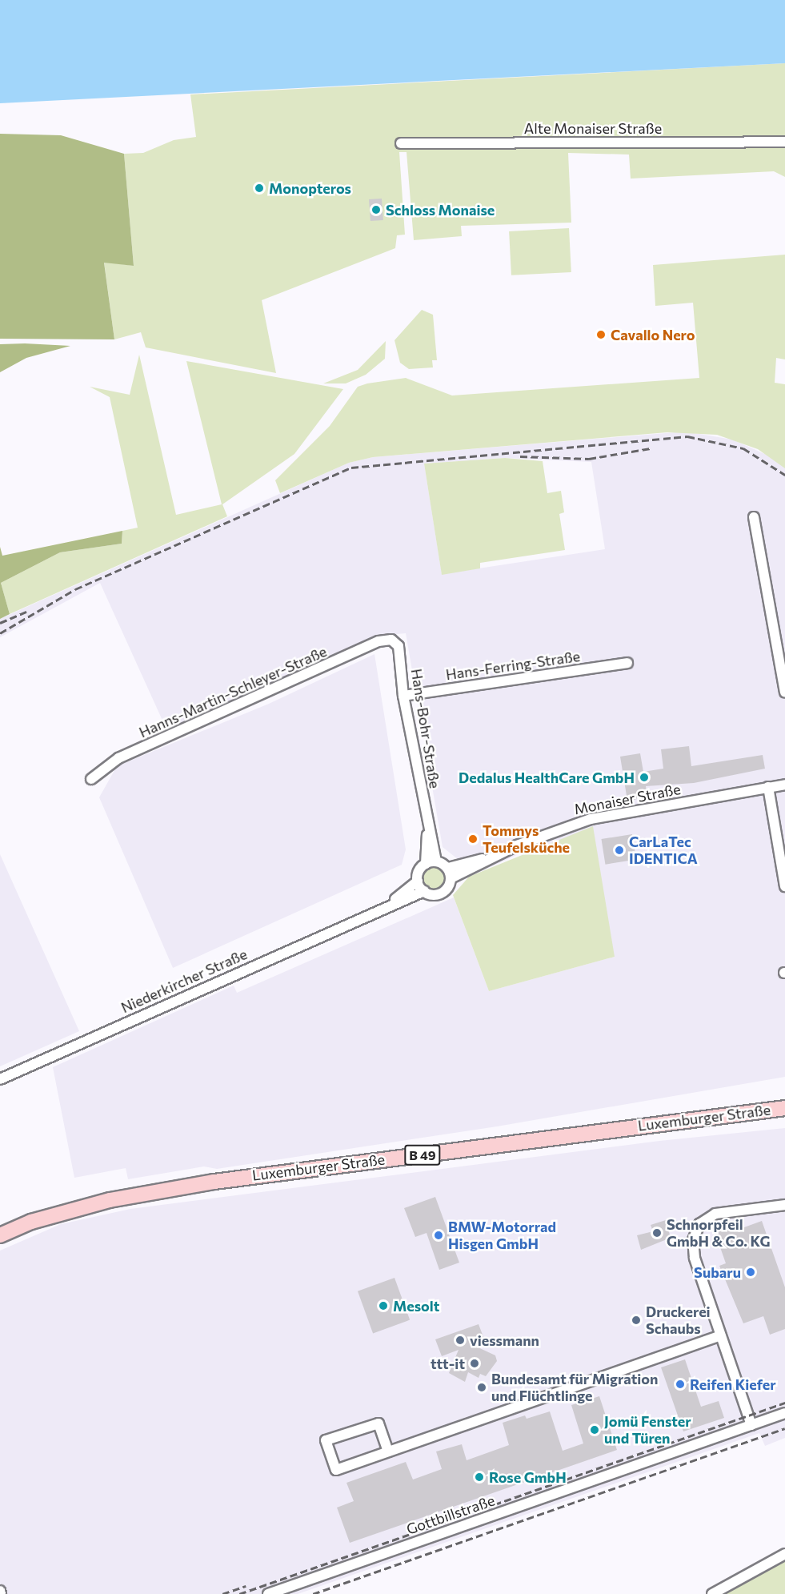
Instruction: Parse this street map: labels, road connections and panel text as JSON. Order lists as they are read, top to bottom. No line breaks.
{"streets":{"main road":["Luxemburger Straße","B 49"],"street":["Alte Monaiser Straße","Hans-Ferring-Straße","Hanns-Martin-Schleyer-Straße","Hans-Bohr-Straße","Monaiser Straße","Niederkircher Straße","Gottbillstraße"]},"crossings":[["Hans-Ferring-Straße","Hans-Bohr-Straße"],["Hanns-Martin-Schleyer-Straße","Hans-Bohr-Straße"],["Hans-Bohr-Straße","Monaiser Straße"],["Hans-Bohr-Straße","Niederkircher Straße"],["Monaiser Straße","Niederkircher Straße"]],"places":["Monopteros","Schloss Monaise","Cavallo Nero","Dedalus HealthCare GmbH","Tommys Teufelsküche","CarLaTec IDENTICA","Schnorpfeil GmbH & Co. KG","BMW-Motorrad Hisgen GmbH","Subaru","Mesolt","Druckerei Schaubs","viessmann","ttt-it","Reifen Kiefer","Bundesamt für Migration und Flüchtlinge","Jomü Fenster und Türen","Rose GmbH"]}
